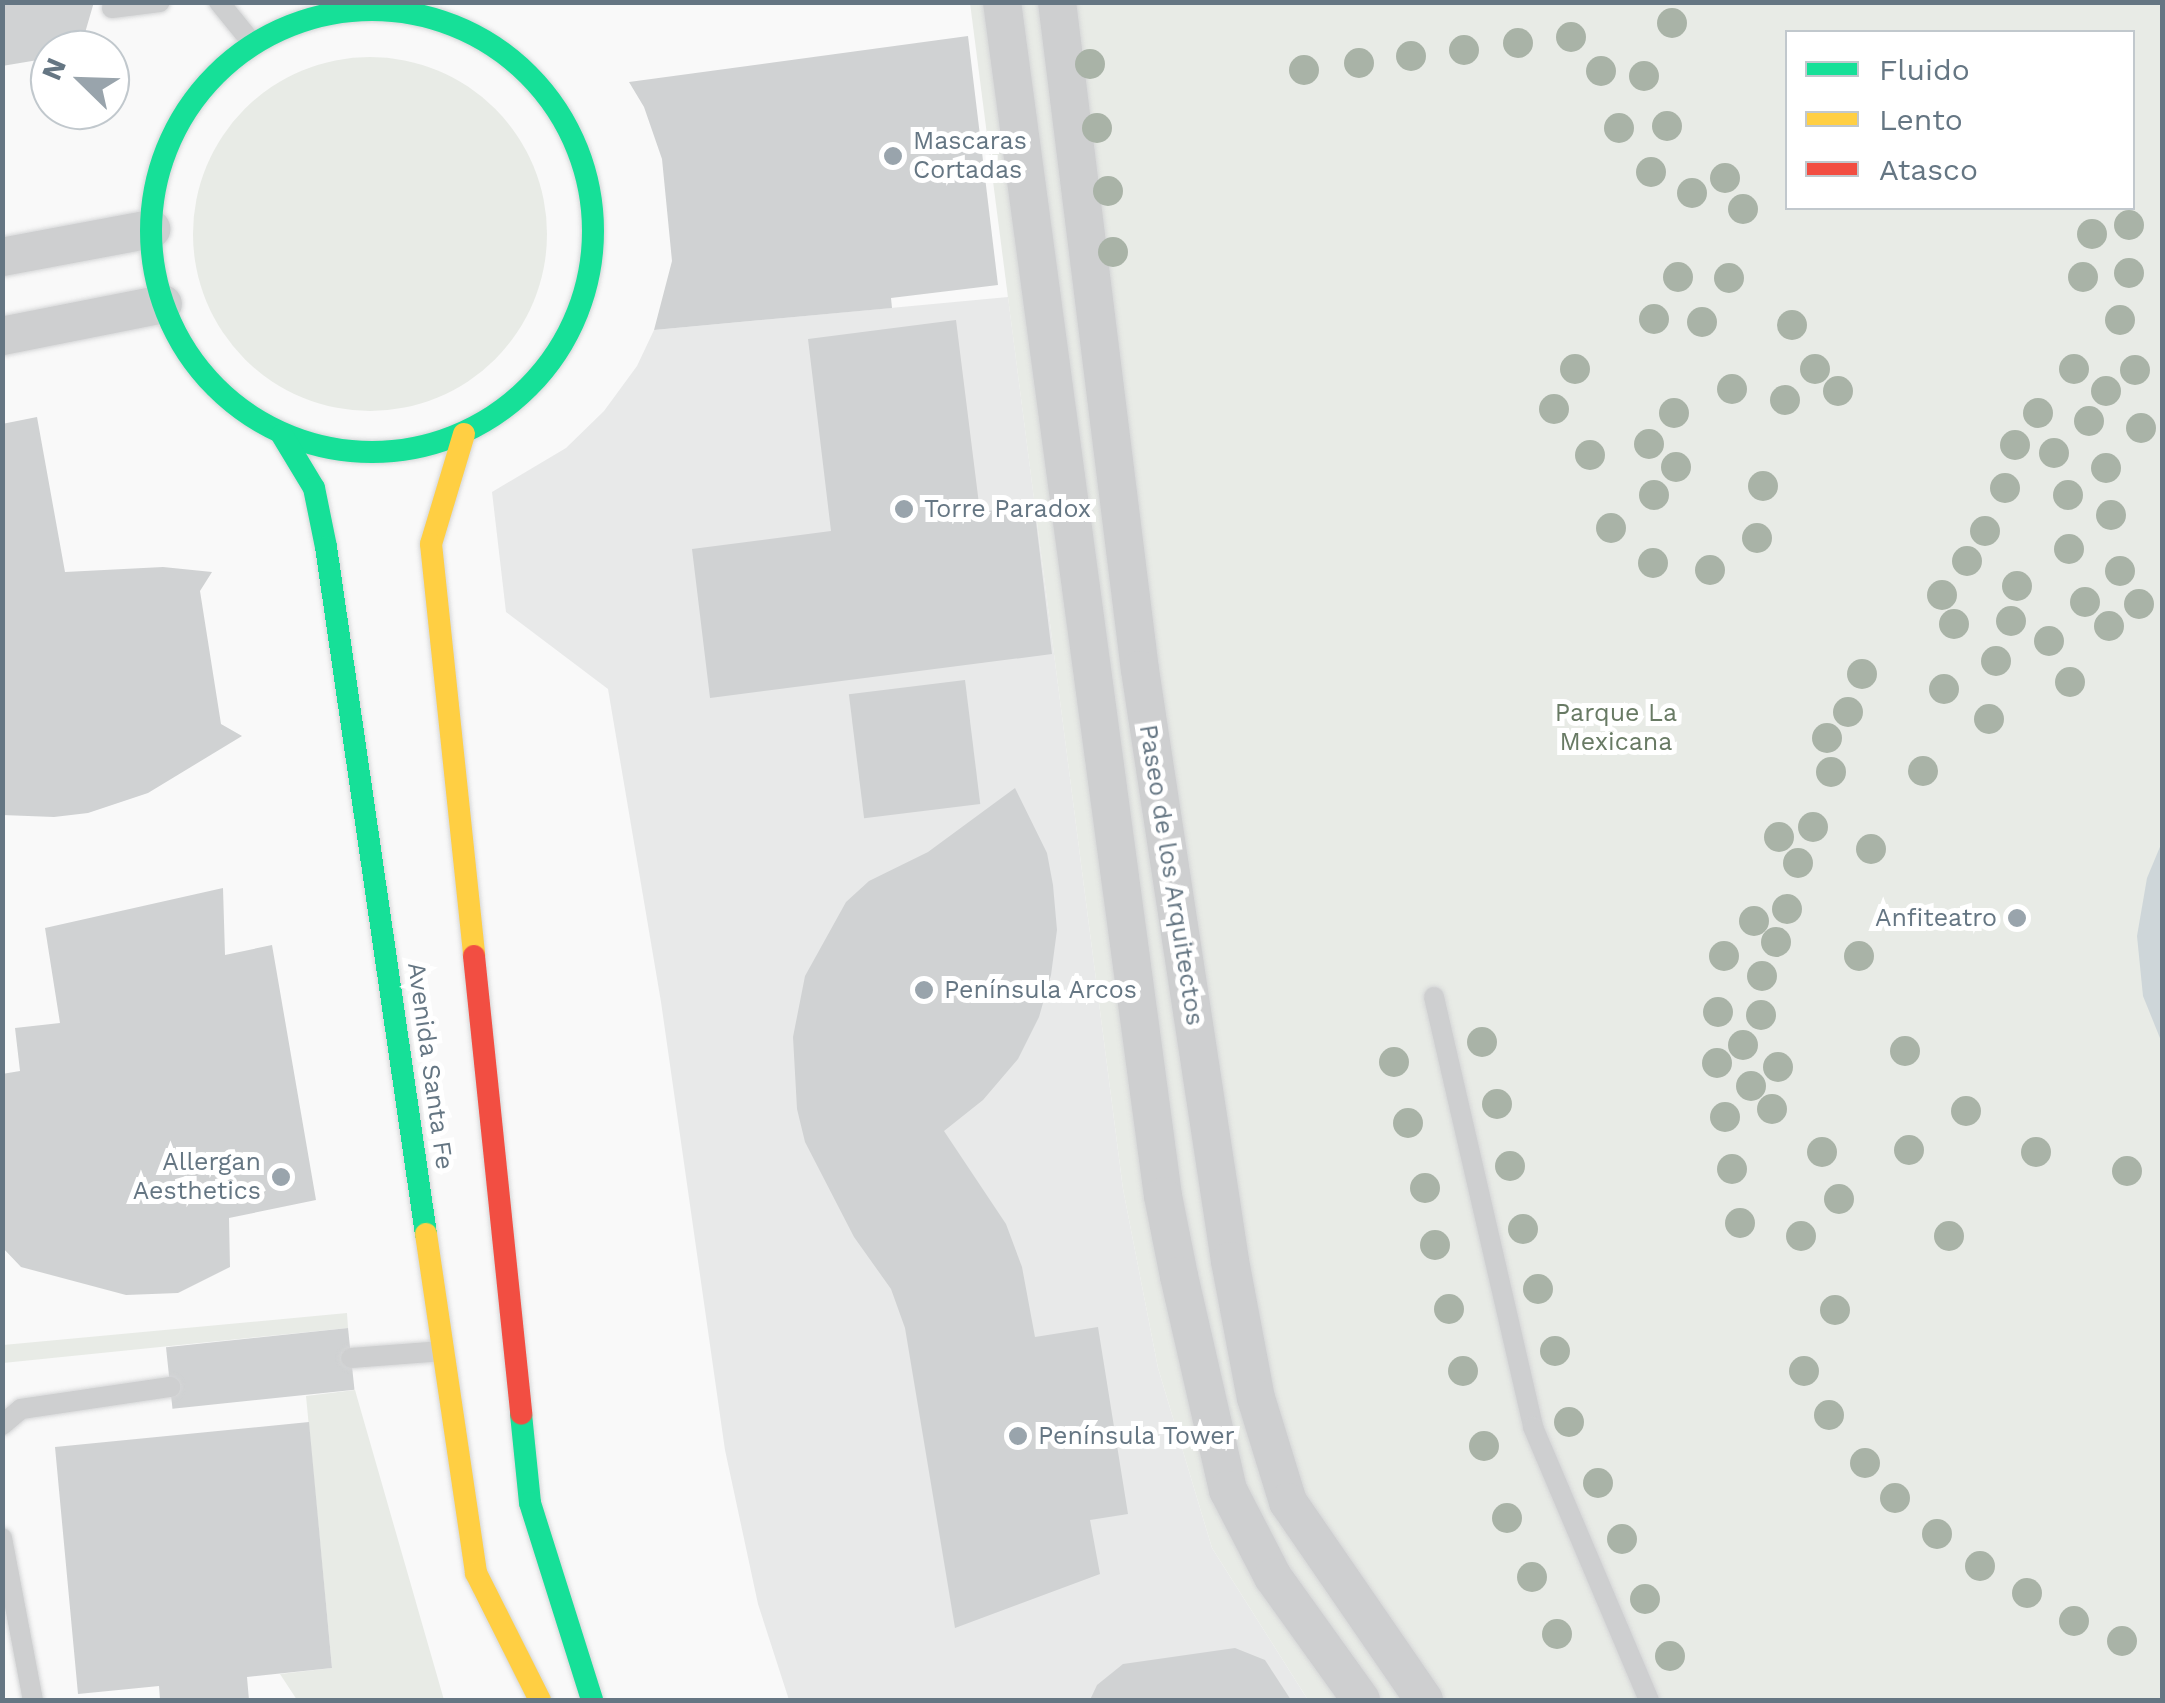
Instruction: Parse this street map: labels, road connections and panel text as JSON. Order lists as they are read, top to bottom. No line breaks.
{"streets":{"street":["Paseo de los Arquitectos","Avenida Santa Fe"]},"parks":["Parque La Mexicana"],"places":["Mascaras Cortadas","Torre Paradox","Anfiteatro","Península Arcos","Allergan Aesthetics","Península Tower"],"legend":["Fluido","Lento","Atasco"],"north":"top left"}
